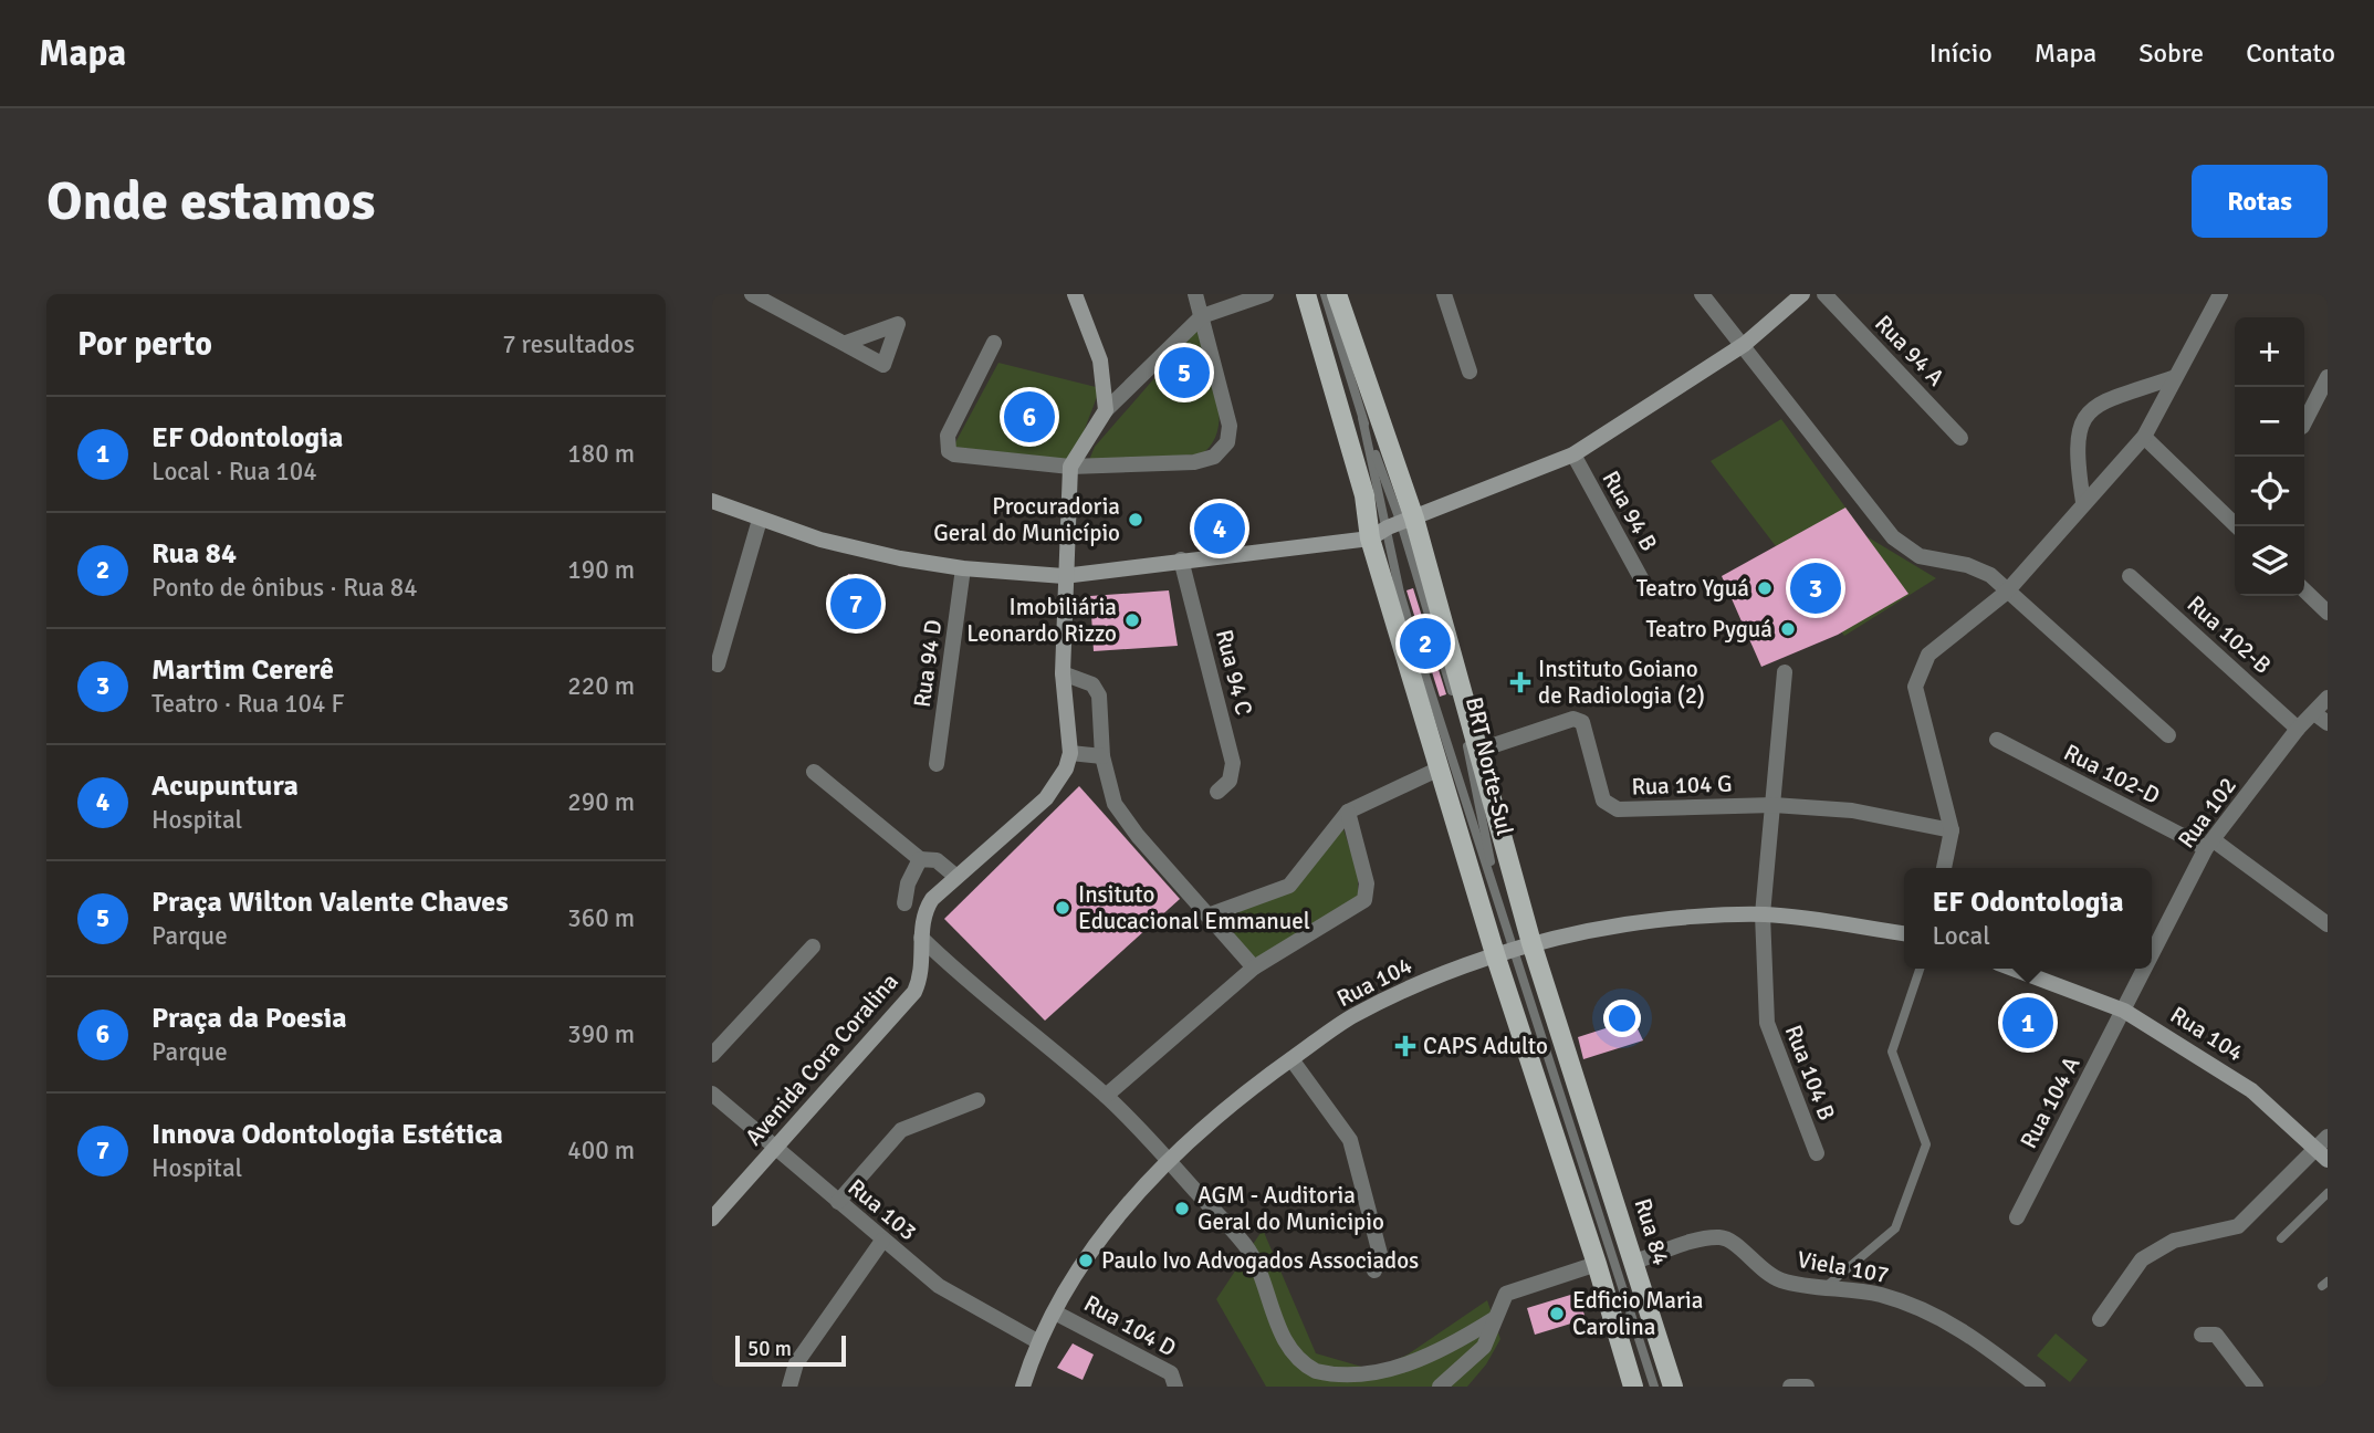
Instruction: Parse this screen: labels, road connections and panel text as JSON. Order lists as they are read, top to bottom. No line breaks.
{"streets":{"main road":["Rua 84"],"street":["Rua 94 A","Rua 94 B","Rua 102-B","Rua 94 D","Rua 94 C","Rua 102-D","Rua 104 G","Rua 102","Rua 104","Avenida Cora Coralina","Rua 104 B","Rua 104 A","Rua 103","Viela 107","Rua 104 D"],"lane":["BRT Norte-Sul"]},"crossings":[["Rua 102-B","Rua 102"],["BRT Norte-Sul","Rua 84"],["Rua 102-D","Rua 102"],["Rua 104 G","Rua 104 B"],["Rua 104 G","Rua 84"],["Rua 102","Rua 104"],["Rua 102","Rua 104 A"],["Rua 104","Rua 104 B"],["Rua 104","Rua 104 A"],["Rua 104","Rua 103"],["Rua 104","Rua 84"],["Rua 104","Rua 104 D"],["Avenida Cora Coralina","Rua 103"],["Rua 84","Viela 107"]],"places":{"other":["Procuradoria Geral do Município","Teatro Yguá","Imobiliária Leonardo Rizzo","Teatro Pyguá","Insituto Educacional Emmanuel","AGM - Auditoria Geral do Municipio","Paulo Ivo Advogados Associados","Edficio Maria Carolina"],"health":["Instituto Goiano de Radiologia (2)","CAPS Adulto"]},"scale_bar":"50 m","page":{"header":"Mapa","nav":["Início","Mapa","Sobre","Contato"],"buttons":"Rotas","title":"Onde estamos","heading":["Por perto","7 resultados"],"map_buttons":["+","−"],"pins":["5","6","4","3","7","2","1"],"list":[{"mark":"1","name":"EF Odontologia","note":"Local · Rua 104","value":"180 m"},{"mark":"2","name":"Rua 84","note":"Ponto de ônibus · Rua 84","value":"190 m"},{"mark":"3","name":"Martim Cererê","note":"Teatro · Rua 104 F","value":"220 m"},{"mark":"4","name":"Acupuntura","note":"Hospital","value":"290 m"},{"mark":"5","name":"Praça Wilton Valente Chaves","note":"Parque","value":"360 m"},{"mark":"6","name":"Praça da Poesia","note":"Parque","value":"390 m"},{"mark":"7","name":"Innova Odontologia Estética","note":"Hospital","value":"400 m"}],"popup":["EF Odontologia","Local"],"scale":"50 m"}}
